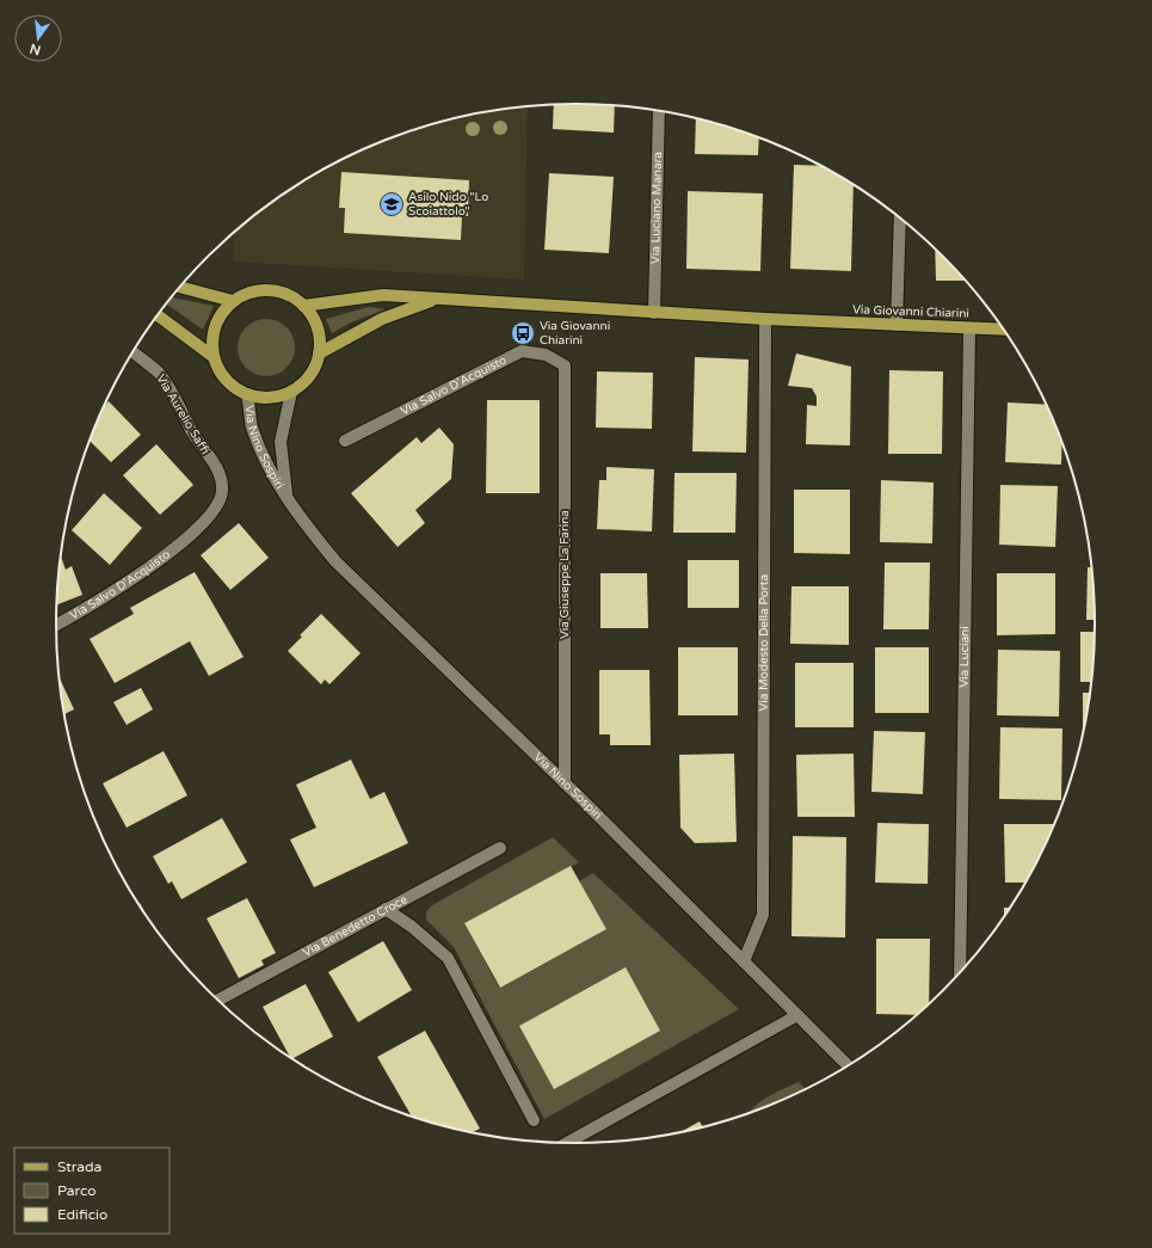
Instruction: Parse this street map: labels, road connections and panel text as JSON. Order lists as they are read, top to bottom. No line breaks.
{"streets":{"main road":["Via Giovanni Chiarini"],"street":["Via Luciano Manara","Via Salvo D'Acquisto","Via Aurelio Saffi","Via Nino Sospiri","Via Giuseppe La Farina","Via Modesto Della Porta","Via Luciani","Via Benedetto Croce"]},"crossings":[["Via Luciano Manara","Via Giovanni Chiarini"],["Via Giovanni Chiarini","Via Nino Sospiri"],["Via Giovanni Chiarini","Via Modesto Della Porta"],["Via Giovanni Chiarini","Via Luciani"],["Via Salvo D'Acquisto","Via Aurelio Saffi"],["Via Salvo D'Acquisto","Via Giuseppe La Farina"],["Via Nino Sospiri","Via Giuseppe La Farina"],["Via Nino Sospiri","Via Modesto Della Porta"]],"places":{"school or university":["Asilo Nido \"Lo Scoiattolo\""],"bus stop":["Via Giovanni Chiarini"]},"legend":["Strada","Parco","Edificio"],"north":"bottom"}
